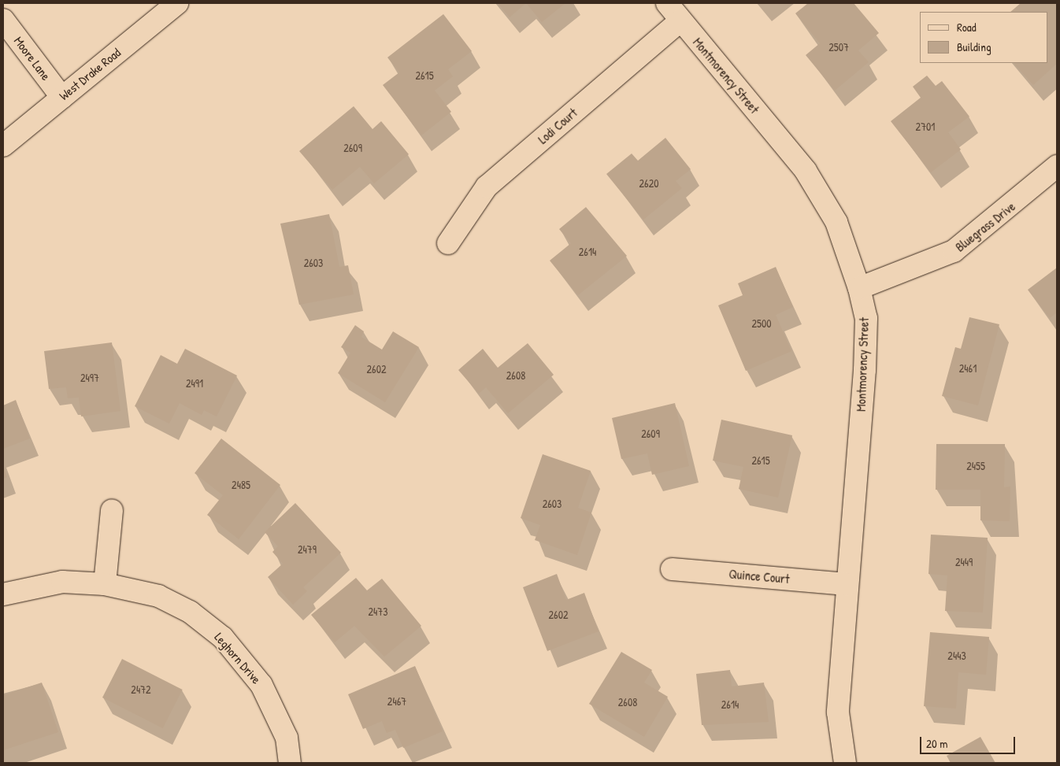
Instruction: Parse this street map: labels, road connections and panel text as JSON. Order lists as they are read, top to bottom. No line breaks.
{"streets":{"street":["Moore Lane","West Drake Road","Montmorency Street","Lodi Court","Bluegrass Drive","Quince Court","Leghorn Drive"]},"crossings":[["Moore Lane","West Drake Road"],["Montmorency Street","Lodi Court"],["Montmorency Street","Bluegrass Drive"],["Montmorency Street","Quince Court"]],"house_numbers":["2507","2615","2701","2609","2620","2614","2603","2500","2461","2602","2608","2497","2491","2609","2615","2455","2485","2603","2479","2449","2473","2602","2443","2472","2467","2608","2614"],"legend":["Road","Building"],"scale_bar":"20 m"}
